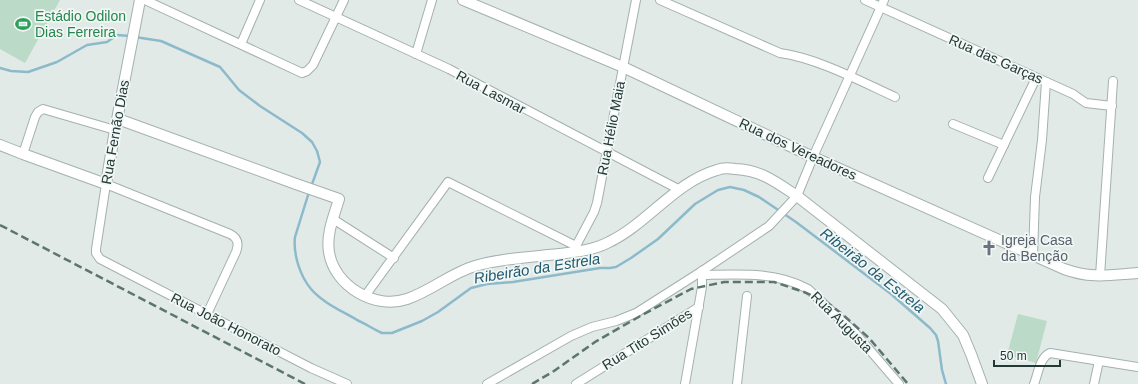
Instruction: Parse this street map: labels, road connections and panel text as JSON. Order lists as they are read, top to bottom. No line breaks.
{"streets":{"street":["Rua das Garças","Rua Lasmar","Rua Hélio Maia","Rua Fernão Dias","Rua dos Vereadores","Rua Augusta","Rua João Honorato","Rua Tito Simões"]},"crossings":[["Rua Lasmar","Rua Hélio Maia"],["Rua Hélio Maia","Rua dos Vereadores"],["Rua Fernão Dias","Rua João Honorato"]],"water":["Ribeirão da Estrela"],"places":{"sports":["Estádio Odilon Dias Ferreira"],"church":["Igreja Casa da Benção"]},"scale_bar":"50 m"}
